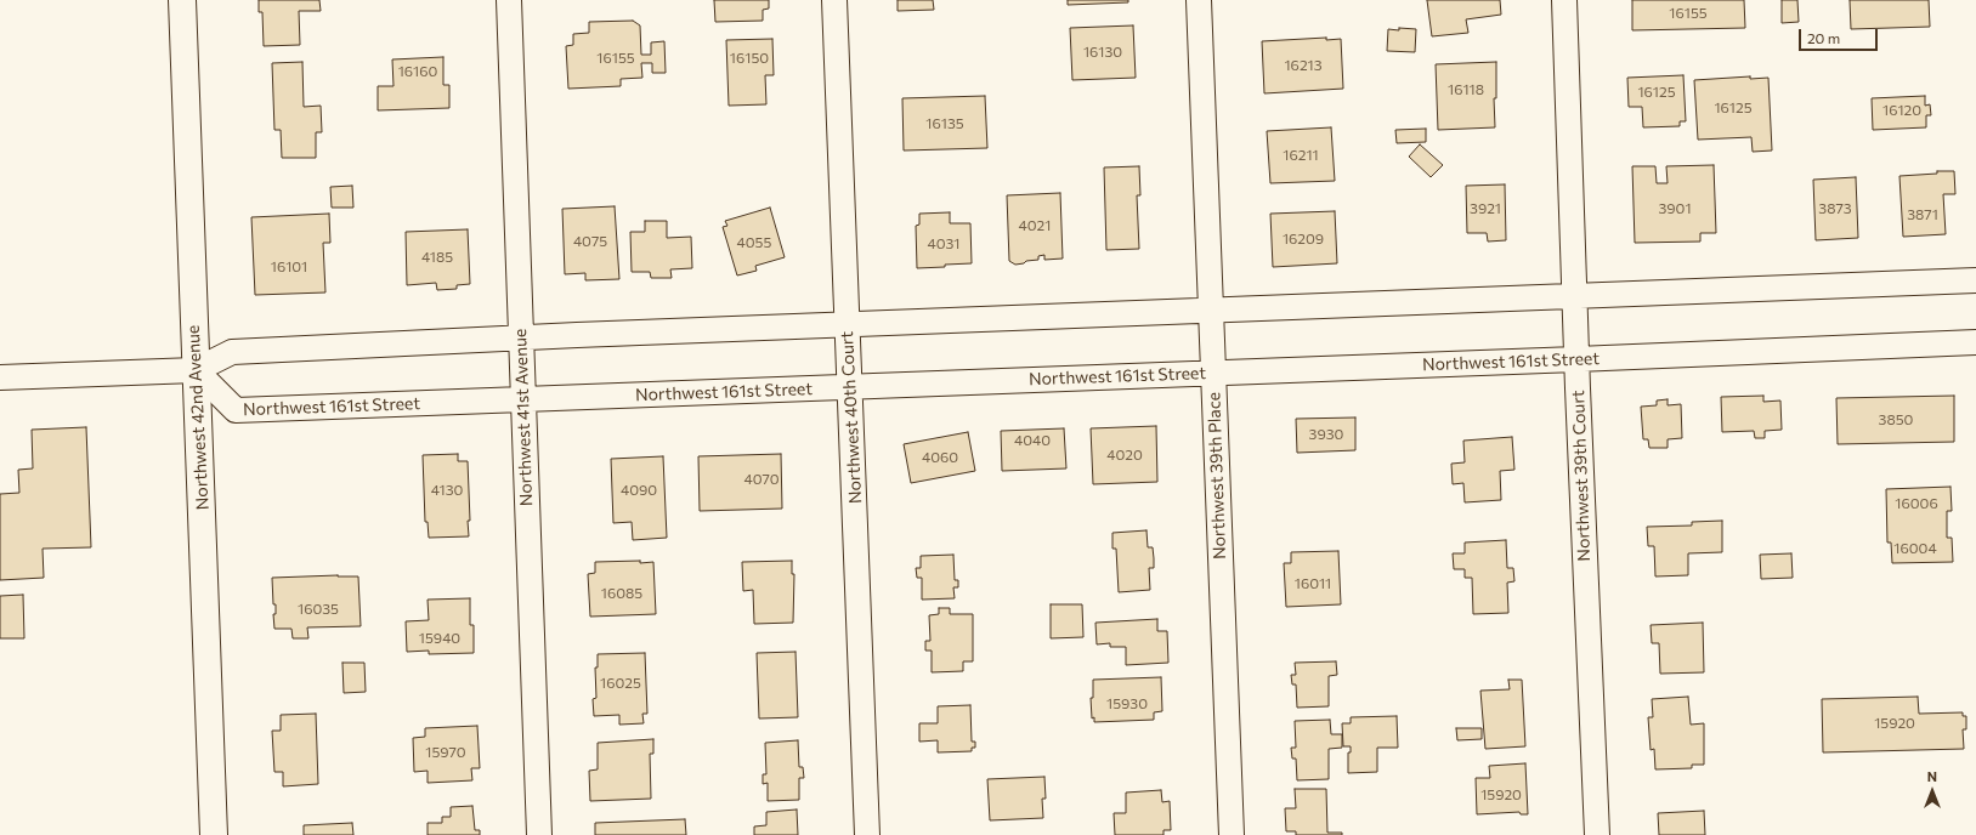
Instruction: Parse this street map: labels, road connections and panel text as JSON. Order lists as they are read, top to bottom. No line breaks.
{"streets":{"street":["Northwest 161st Street","Northwest 42nd Avenue","Northwest 41st Avenue","Northwest 40th Court","Northwest 39th Place","Northwest 39th Court"]},"crossings":[["Northwest 161st Street","Northwest 42nd Avenue"],["Northwest 161st Street","Northwest 41st Avenue"],["Northwest 161st Street","Northwest 40th Court"],["Northwest 161st Street","Northwest 39th Place"],["Northwest 161st Street","Northwest 39th Court"]],"house_numbers":["16155","16130","16155","16150","16213","16160","16118","16125","16125","16120","16135","16211","3921","3901","3873","3871","4021","16209","4075","4055","4031","4185","16101","3850","3930","4040","4020","4060","4070","4130","4090","16006","16004","16011","16085","16035","15940","16025","15930","15920","15970","15920"],"scale_bar":"20 m","north":"top"}
